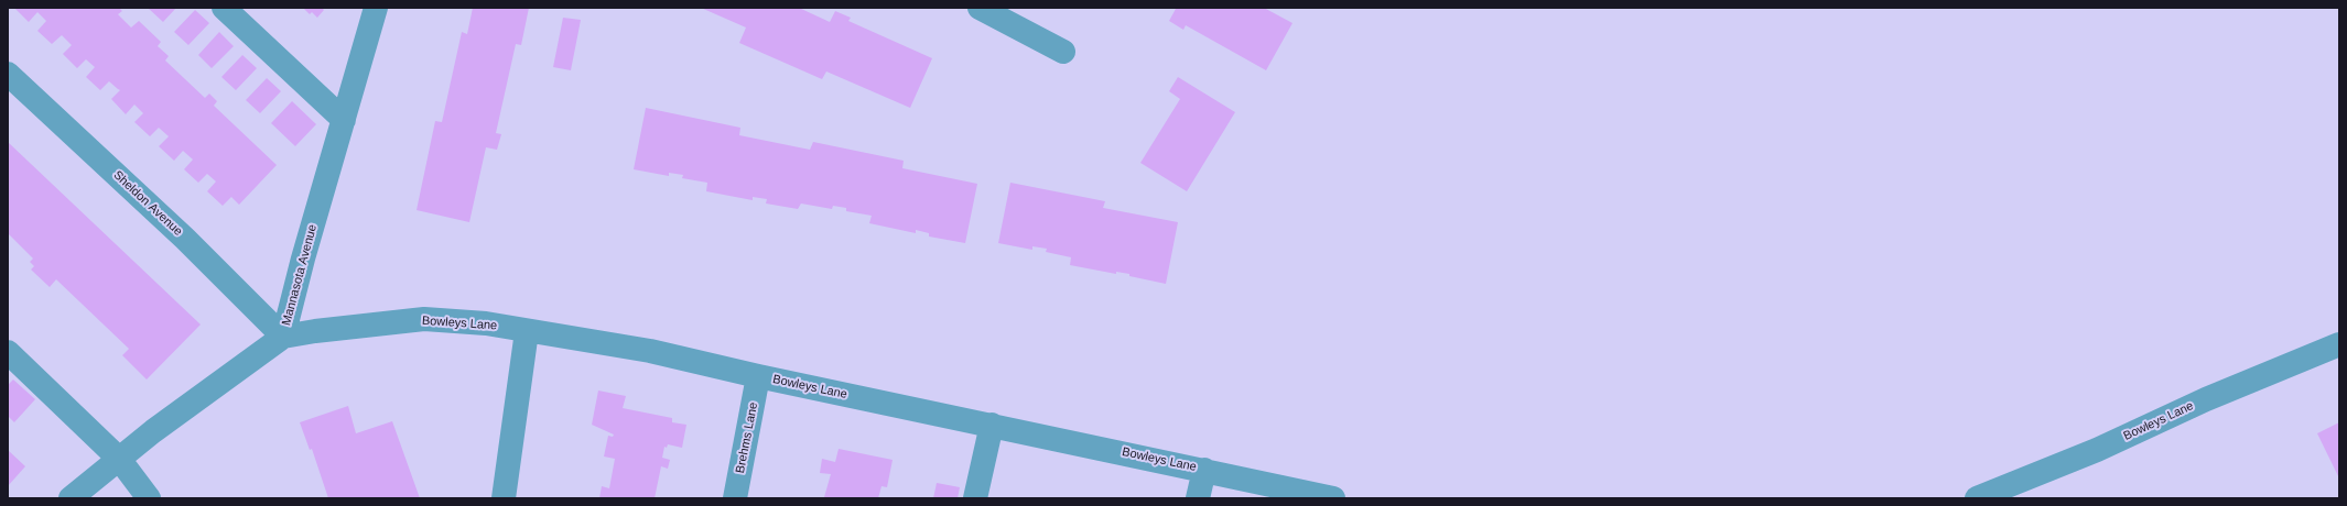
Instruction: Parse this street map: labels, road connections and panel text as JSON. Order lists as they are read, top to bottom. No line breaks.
{"streets":{"street":["Sheldon Avenue","Mannasota Avenue","Bowleys Lane","Brehms Lane"]},"crossings":[["Sheldon Avenue","Mannasota Avenue"],["Sheldon Avenue","Bowleys Lane"],["Mannasota Avenue","Bowleys Lane"],["Bowleys Lane","Brehms Lane"]]}
